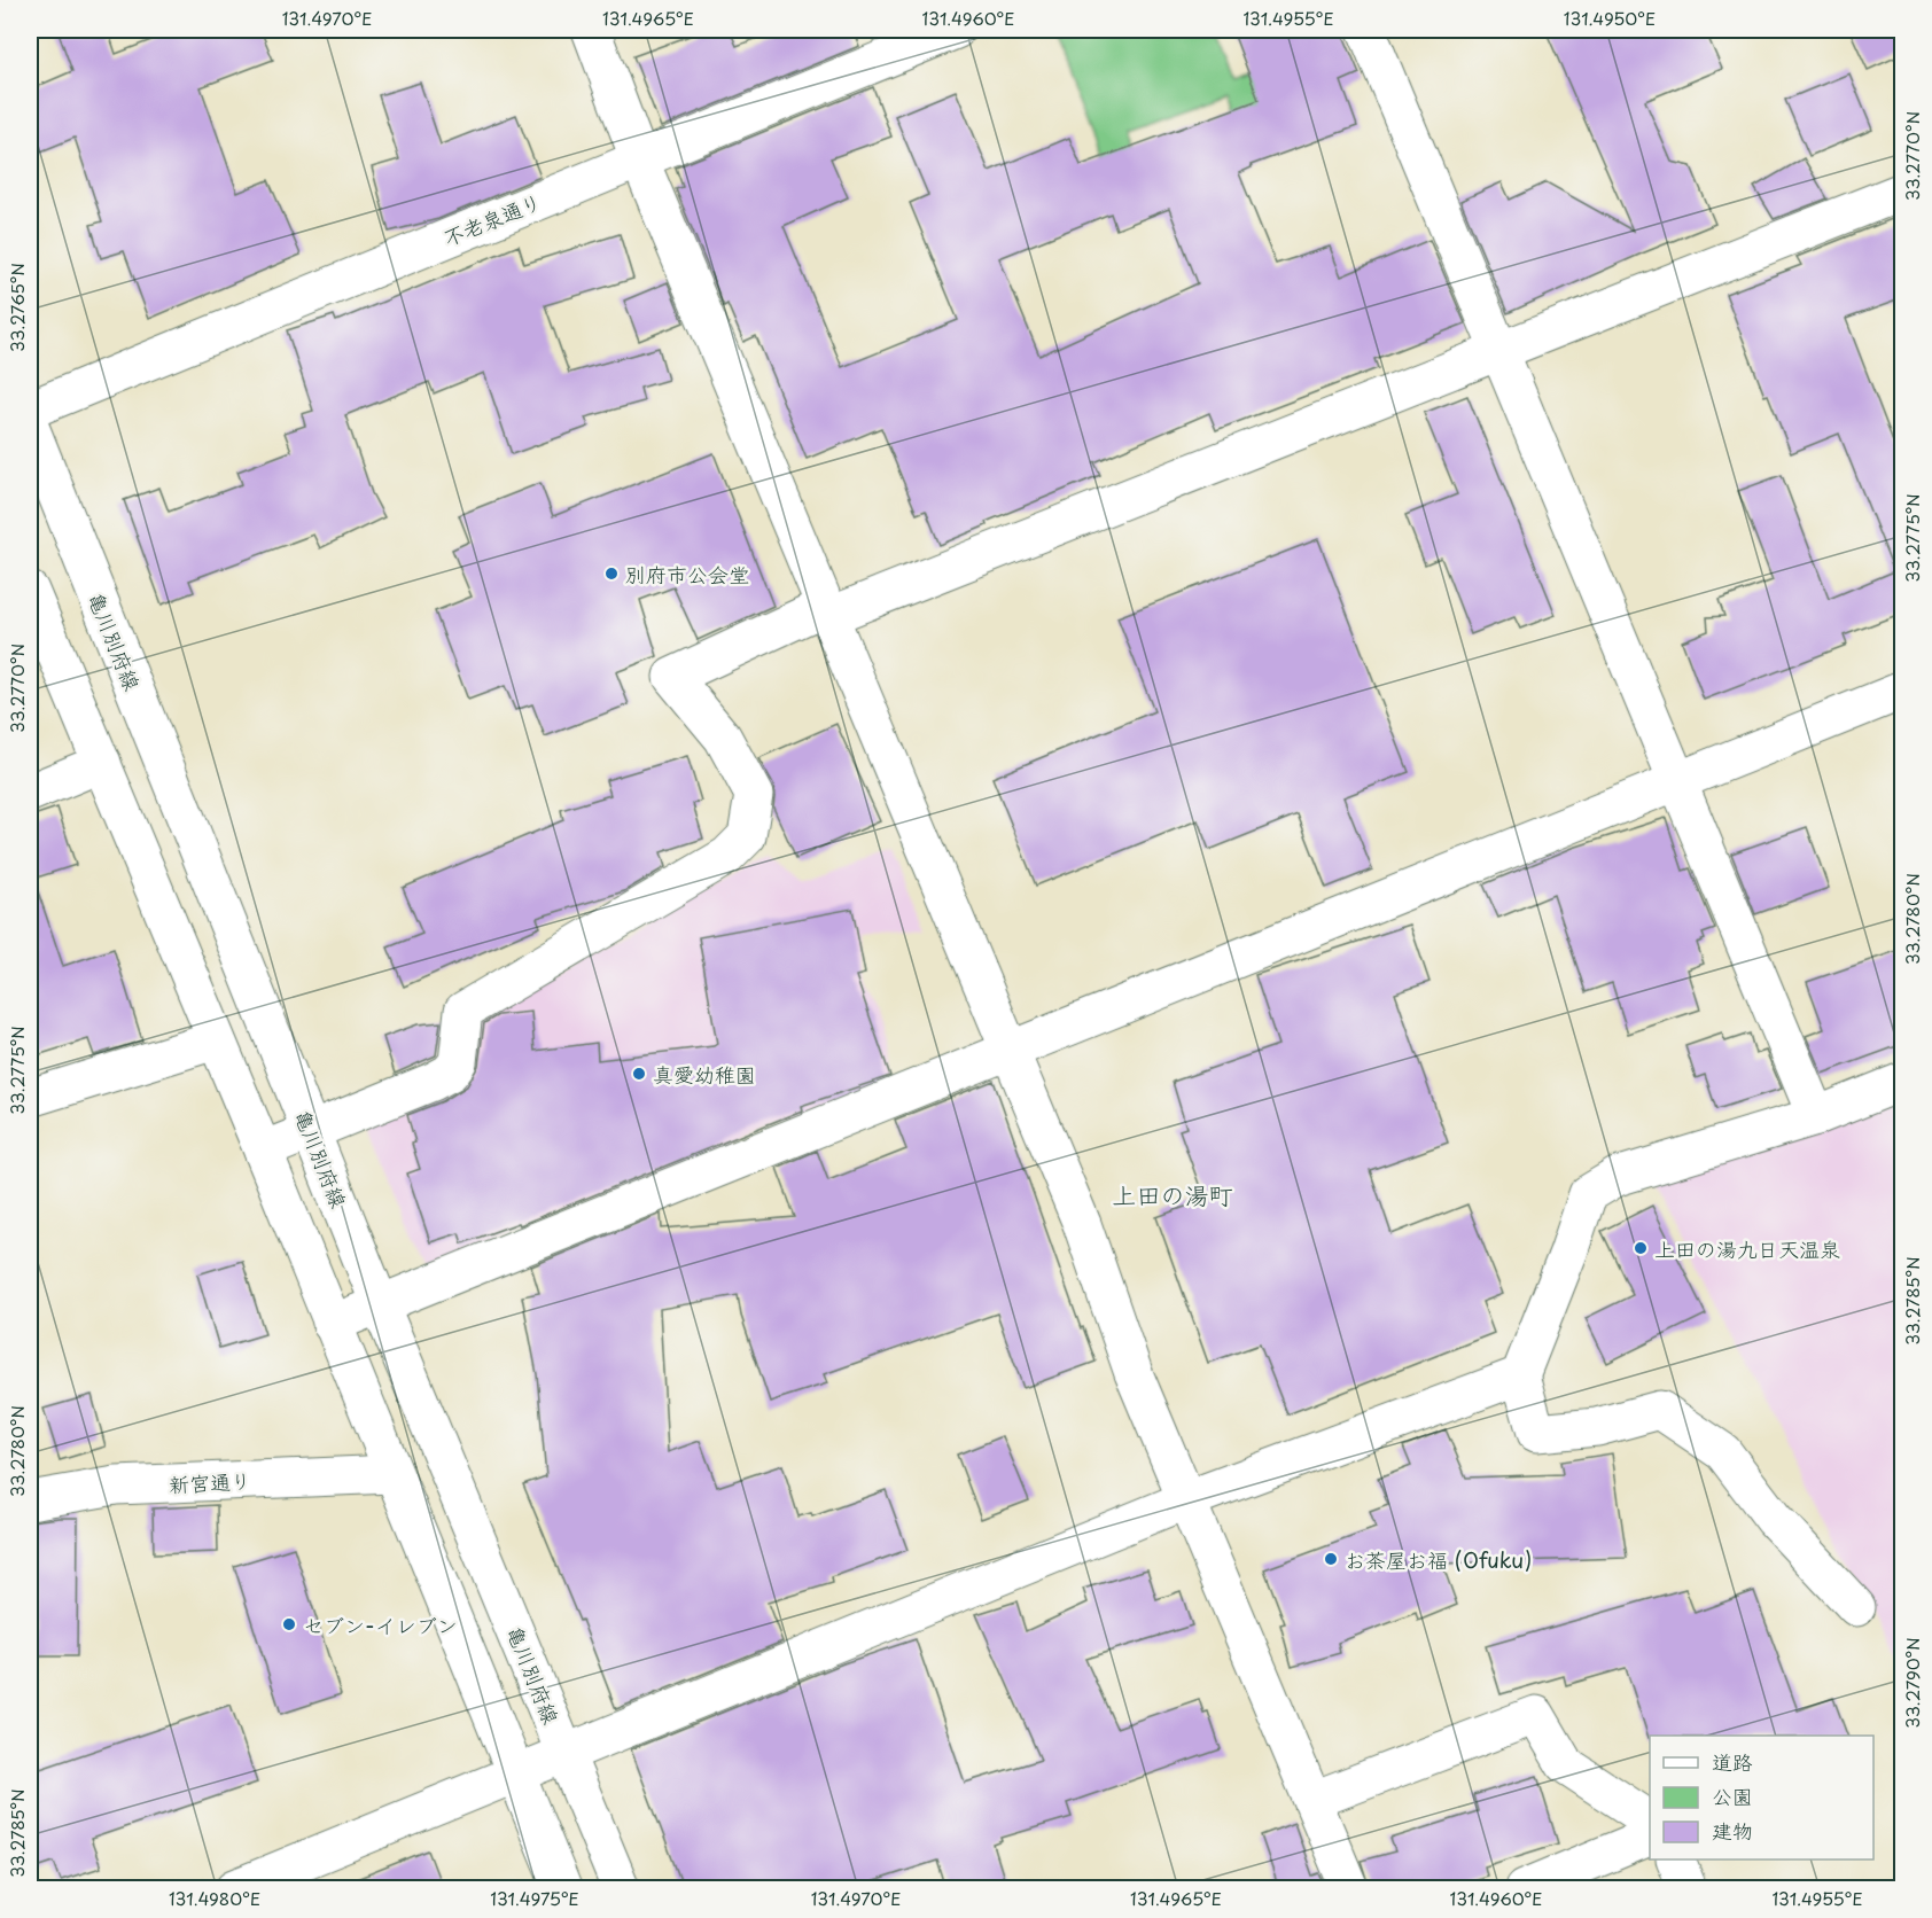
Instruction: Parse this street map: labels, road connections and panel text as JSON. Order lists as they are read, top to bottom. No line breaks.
{"streets":{"street":["不老泉通り","亀川別府線","新宮通り"]},"districts":["上田の湯町"],"places":["別府市公会堂","真愛幼稚園","上田の湯九日天温泉","お茶屋お福 (Ofuku)","セブン-イレブン"],"legend":["道路","公園","建物"],"coordinates":["131.4970°E","131.4965°E","131.4960°E","131.4955°E","131.4950°E","33.2770°N","33.2765°N","33.2775°N","33.2780°N","33.2785°N","33.2790°N","131.4980°E","131.4975°E"]}
